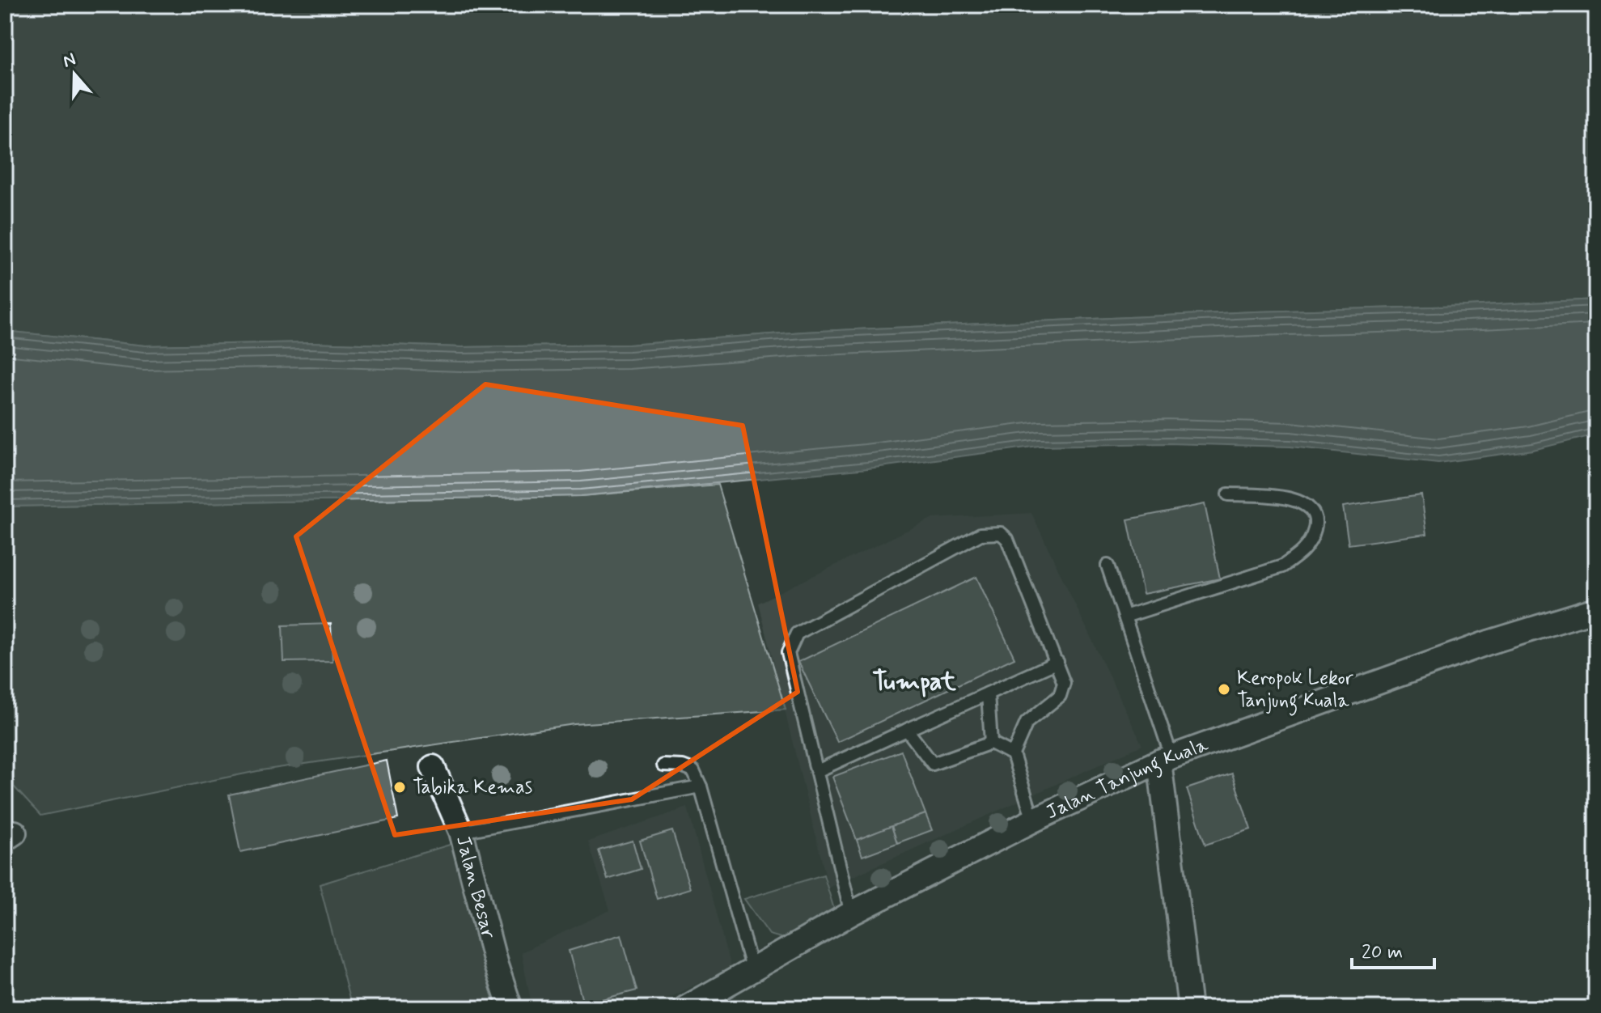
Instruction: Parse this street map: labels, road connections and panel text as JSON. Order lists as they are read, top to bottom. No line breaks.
{"streets":{"street":["Jalan Tanjung Kuala","Jalan Besar"]},"districts":["Tumpat"],"places":["Keropok Lekor Tanjung Kuala","Tabika Kemas"],"scale_bar":"20 m","north":"top"}
